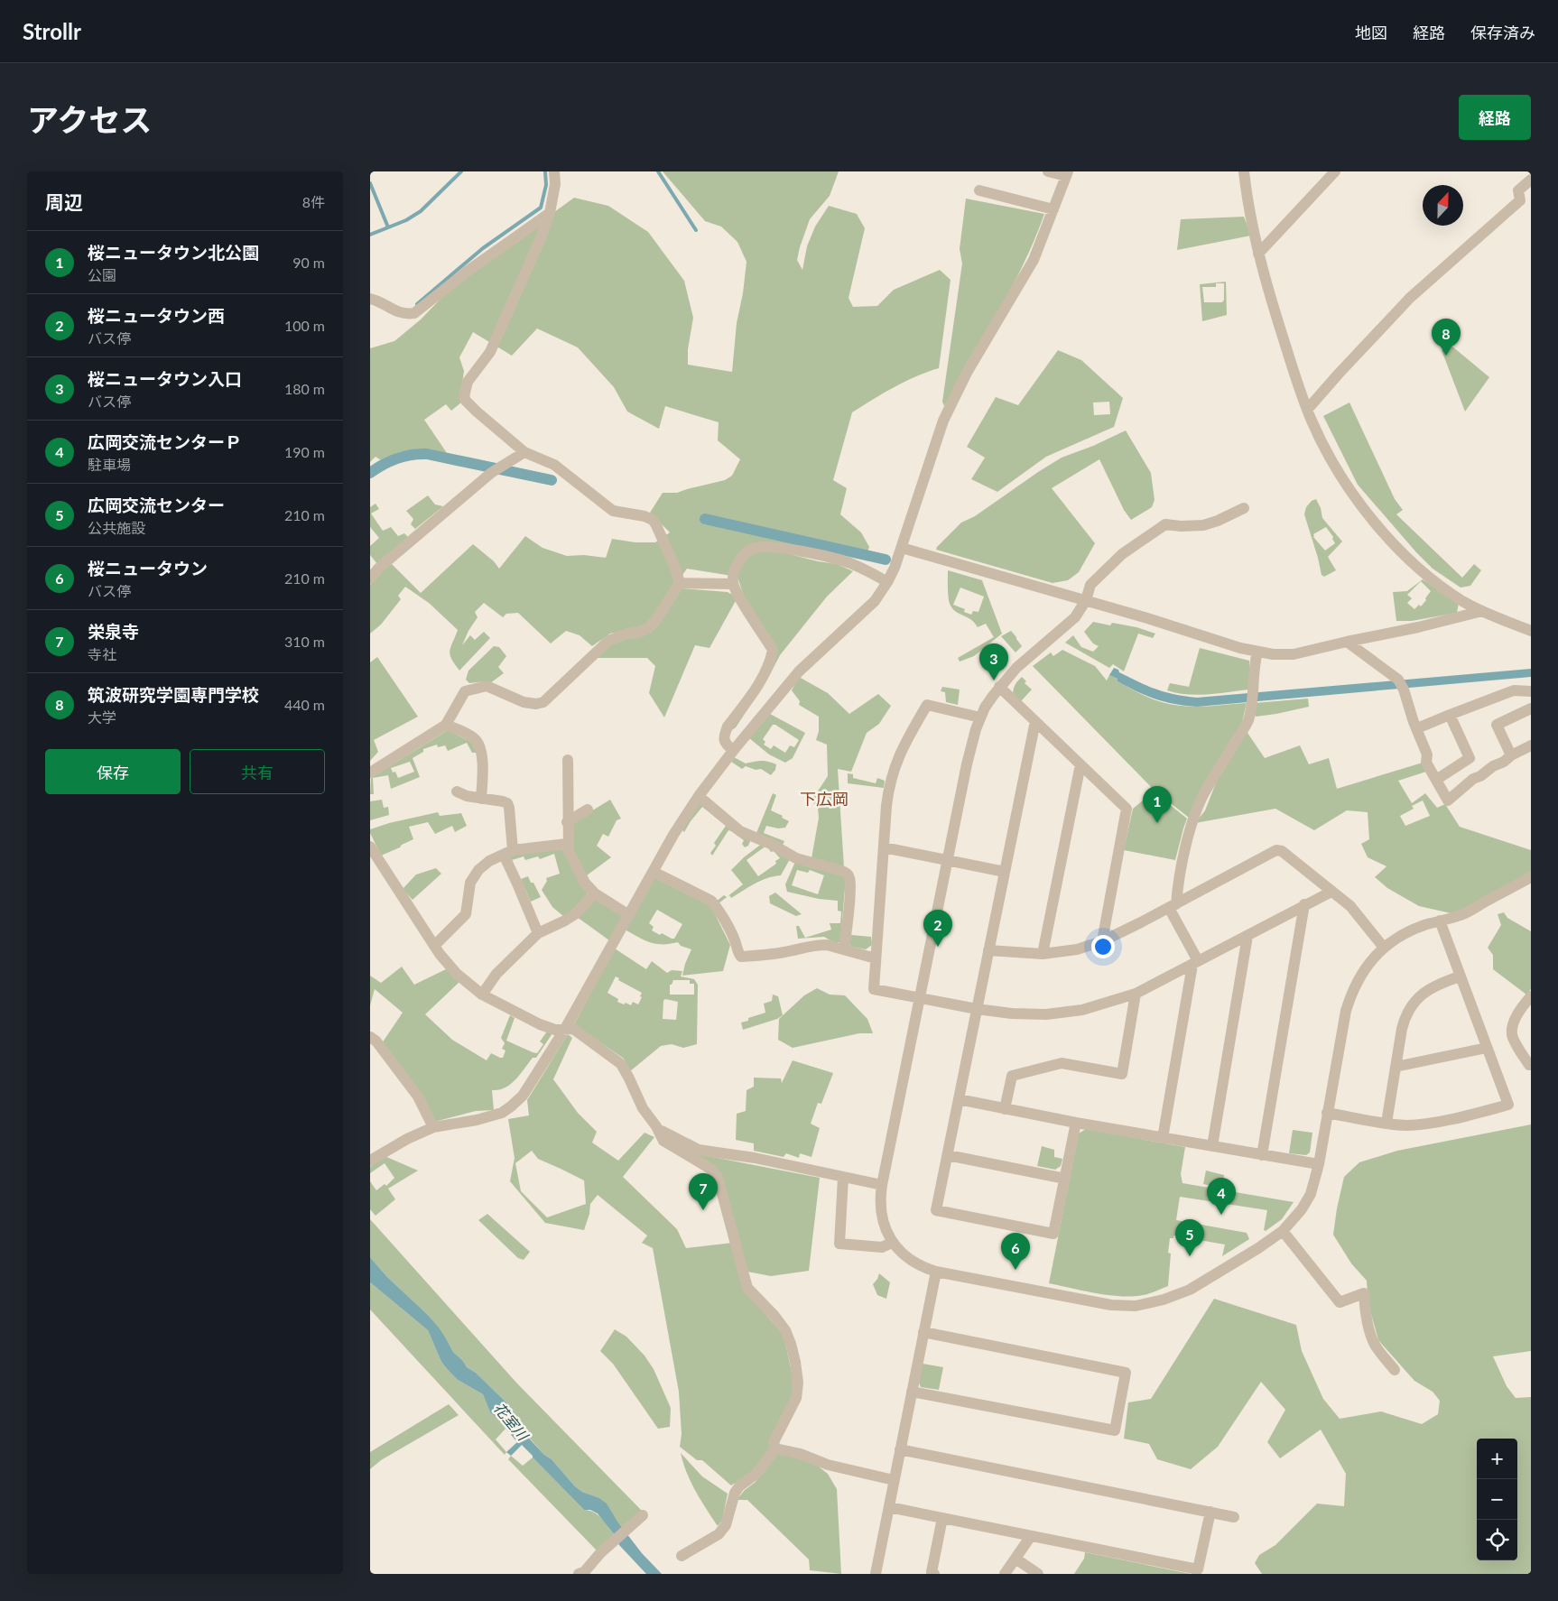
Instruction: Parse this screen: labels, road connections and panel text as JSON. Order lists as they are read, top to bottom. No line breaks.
{"districts":["下広岡"],"water":["花室川"],"north":"top","page":{"header":"Strollr","nav":["地図","経路","保存済み"],"title":"アクセス","buttons":["経路",["保存","共有"]],"heading":["周辺","8件"],"list":[{"mark":"1","name":"桜ニュータウン北公園","note":"公園","value":"90 m"},{"mark":"2","name":"桜ニュータウン西","note":"バス停","value":"100 m"},{"mark":"3","name":"桜ニュータウン入口","note":"バス停","value":"180 m"},{"mark":"4","name":"広岡交流センターＰ","note":"駐車場","value":"190 m"},{"mark":"5","name":"広岡交流センター","note":"公共施設","value":"210 m"},{"mark":"6","name":"桜ニュータウン","note":"バス停","value":"210 m"},{"mark":"7","name":"栄泉寺","note":"寺社","value":"310 m"},{"mark":"8","name":"筑波研究学園専門学校","note":"大学","value":"440 m"}],"pins":["8","3","1","2","7","4","5","6"],"map_buttons":["+","−"]}}
